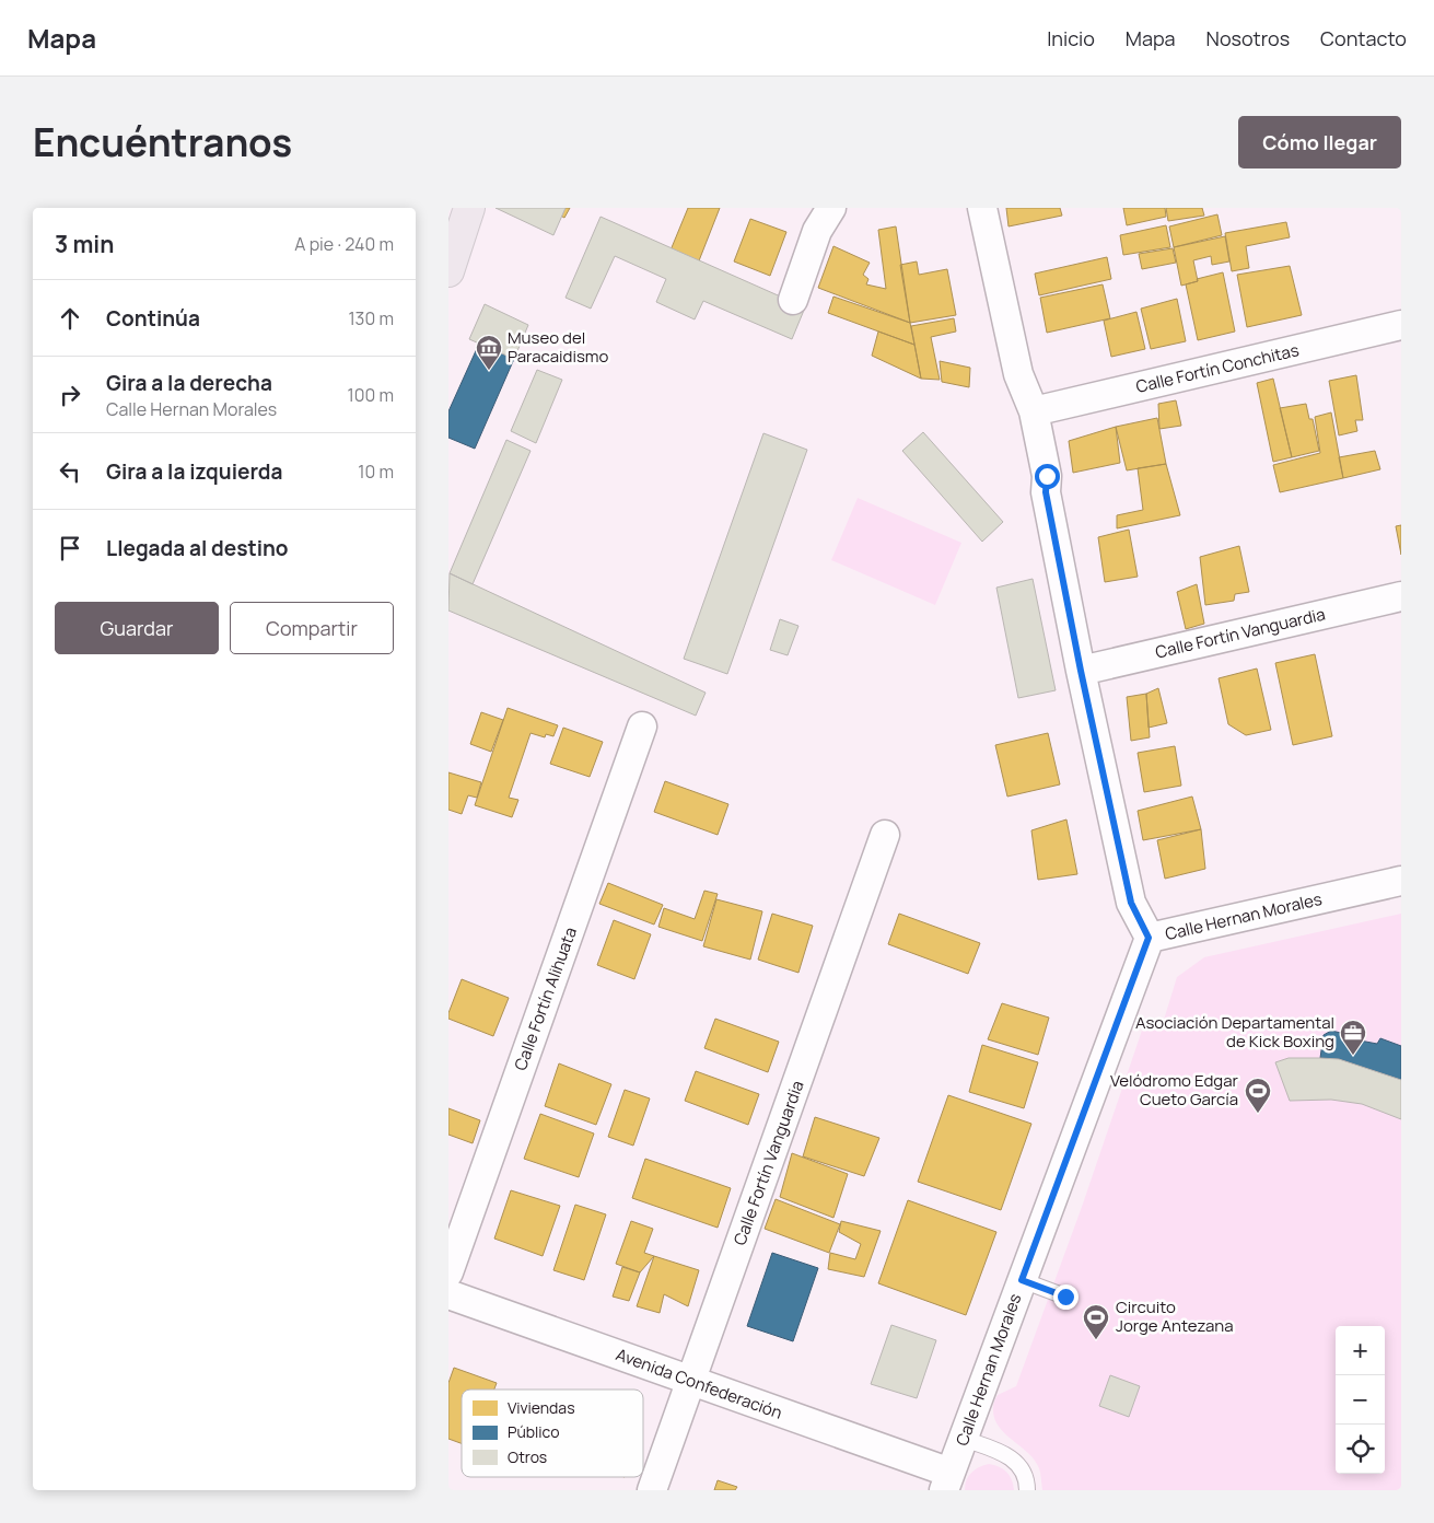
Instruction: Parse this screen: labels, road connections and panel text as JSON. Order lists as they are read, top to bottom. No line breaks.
{"streets":{"street":["Calle Fortín Conchitas","Calle Fortín Vanguardia","Calle Hernan Morales","Calle Fortín Alihuata","Avenida Confederación"]},"crossings":[["Calle Fortín Vanguardia","Avenida Confederación"],["Calle Hernan Morales","Avenida Confederación"]],"places":{"museum":["Museo del Paracaidismo"],"office":["Asociación Departamental de Kick Boxing"],"sports":["Velódromo Edgar Cueto García","Circuito Jorge Antezana"]},"legend":["Viviendas","Público","Otros"],"page":{"header":"Mapa","nav":["Inicio","Mapa","Nosotros","Contacto"],"title":"Encuéntranos","buttons":["Cómo llegar",["Guardar","Compartir"]],"heading":["3 min","A pie · 240 m"],"list":[["Continúa","130 m"],["Gira a la derecha","Calle Hernan Morales","100 m"],["Gira a la izquierda","10 m"],"Llegada al destino"],"map_buttons":["+","−"]}}
